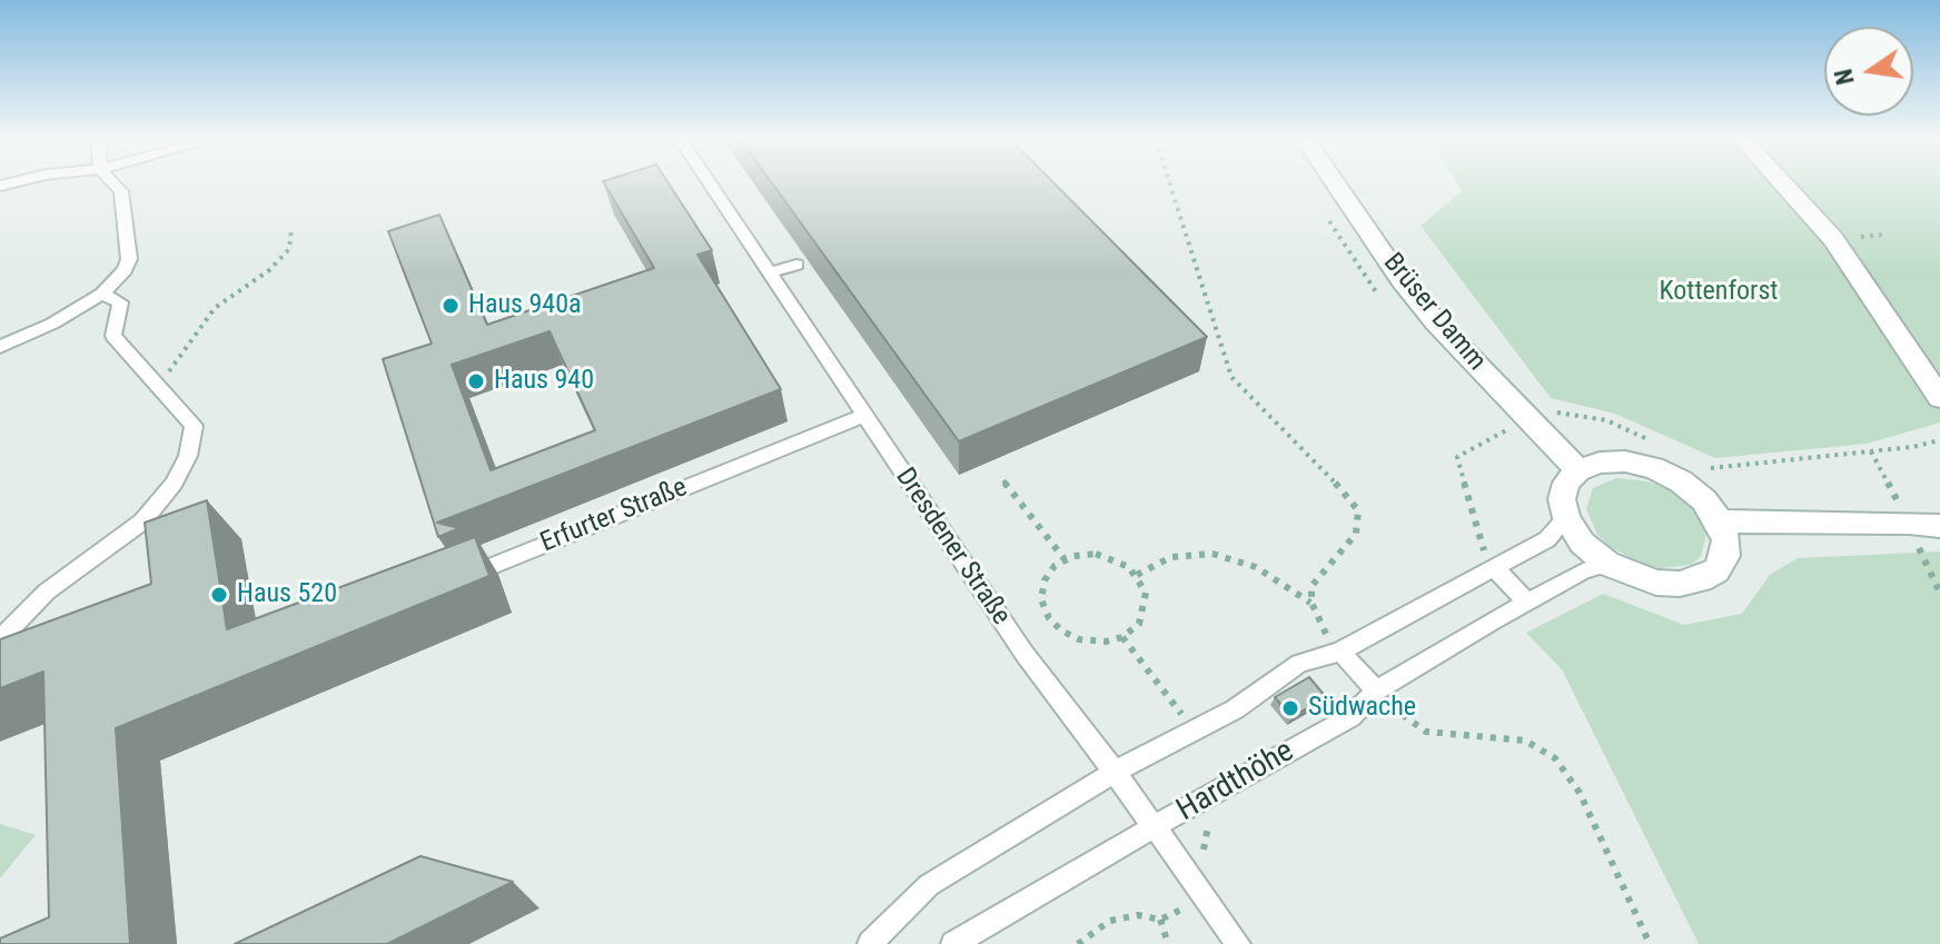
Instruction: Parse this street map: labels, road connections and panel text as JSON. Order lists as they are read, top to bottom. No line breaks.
{"streets":{"street":["Brüser Damm"],"lane":["Erfurter Straße","Dresdener Straße","Hardthöhe"]},"crossings":[["Brüser Damm","Hardthöhe"],["Erfurter Straße","Dresdener Straße"],["Dresdener Straße","Hardthöhe"]],"parks":["Kottenforst"],"places":["Haus 940a","Haus 940","Haus 520","Südwache"],"north":"left"}
